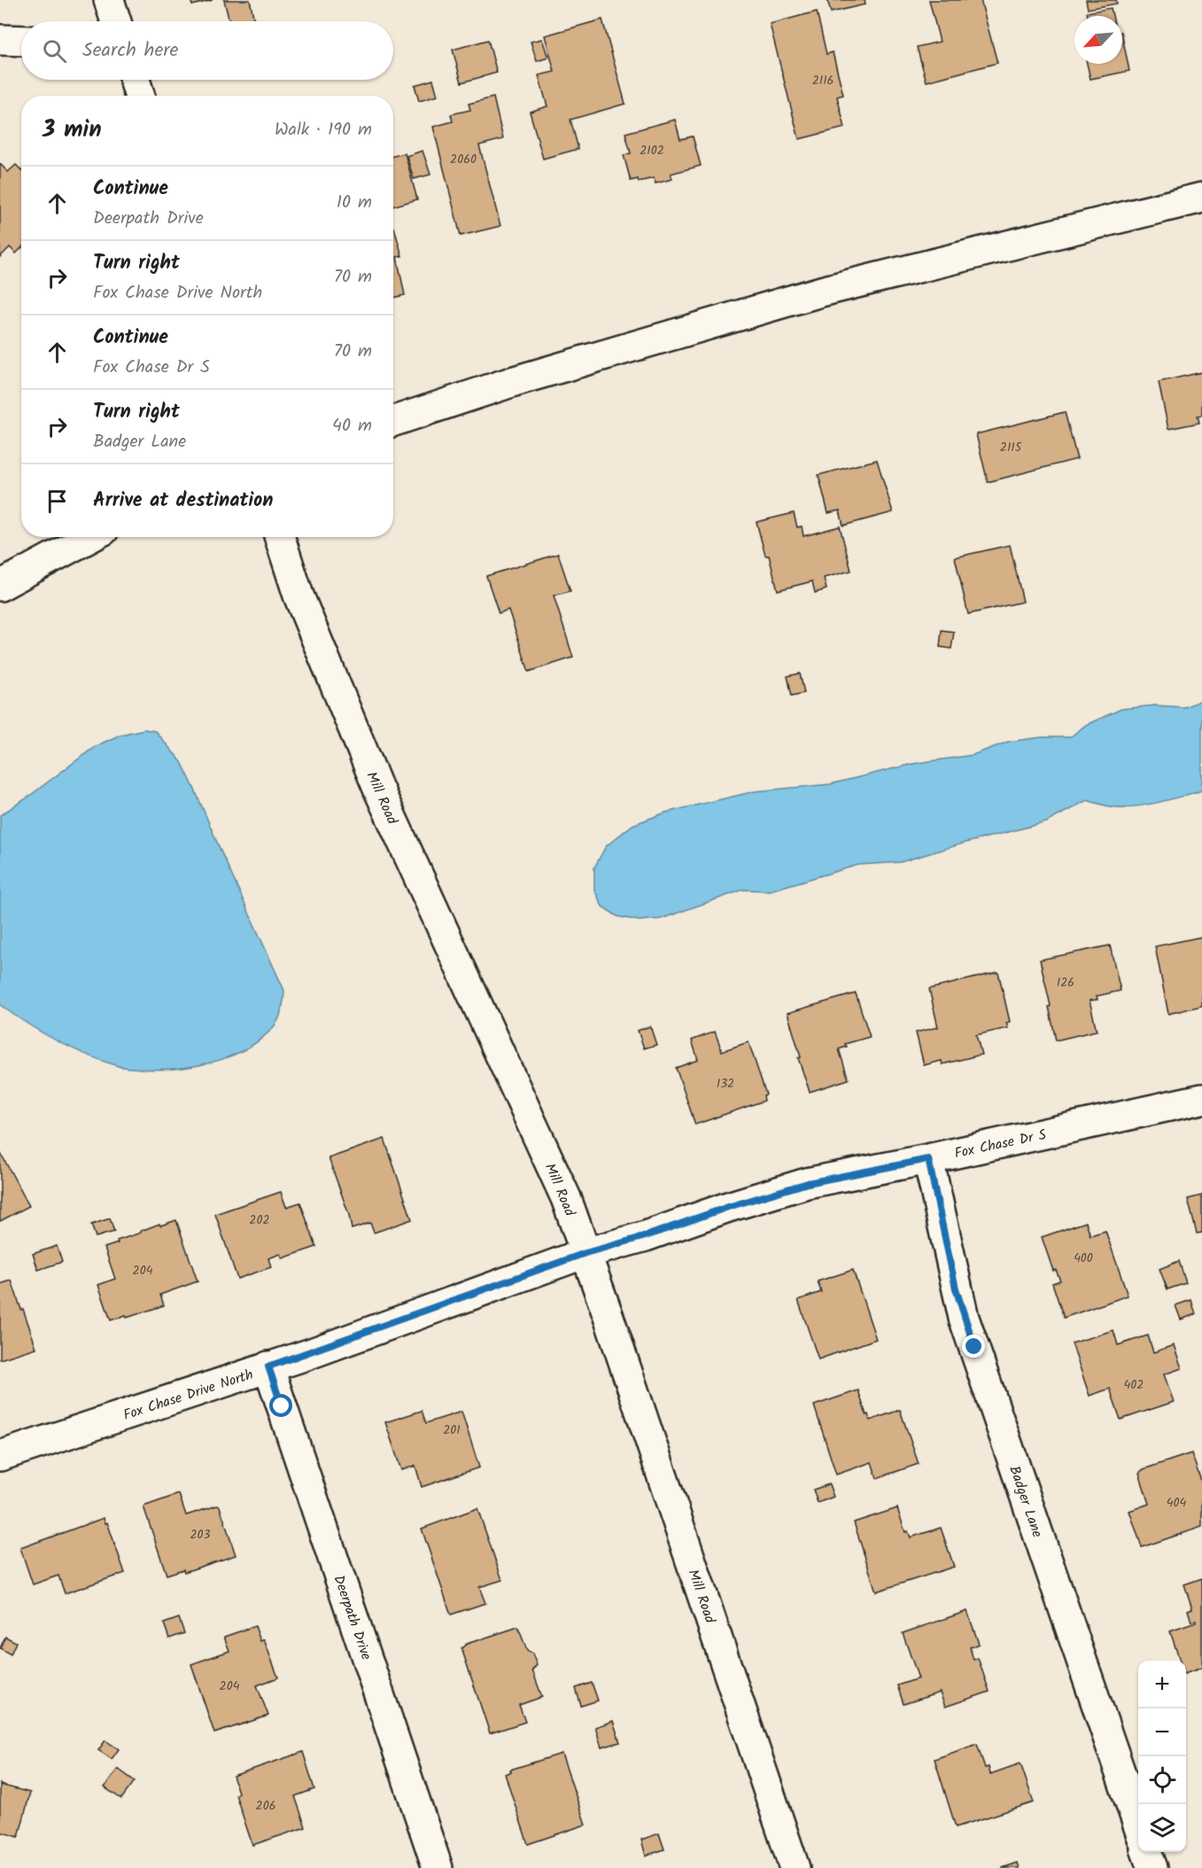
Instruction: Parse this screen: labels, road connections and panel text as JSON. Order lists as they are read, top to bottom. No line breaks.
{"streets":{"street":["Mill Road","Fox Chase Dr S","Fox Chase Drive North","Badger Lane","Deerpath Drive"]},"crossings":[["Mill Road","Fox Chase Dr S"],["Mill Road","Fox Chase Drive North"],["Fox Chase Dr S","Fox Chase Drive North"],["Fox Chase Dr S","Badger Lane"],["Fox Chase Drive North","Deerpath Drive"]],"house_numbers":["2116","2102","2060","2115","126","132","202","400","204","402","201","404","203","204","206"],"north":"bottom left","page":{"search":"Search here","heading":["3 min","Walk · 190 m"],"list":[["Continue","Deerpath Drive","10 m"],["Turn right","Fox Chase Drive North","70 m"],["Continue","Fox Chase Dr S","70 m"],["Turn right","Badger Lane","40 m"],"Arrive at destination"],"map_buttons":["+","−"]}}
